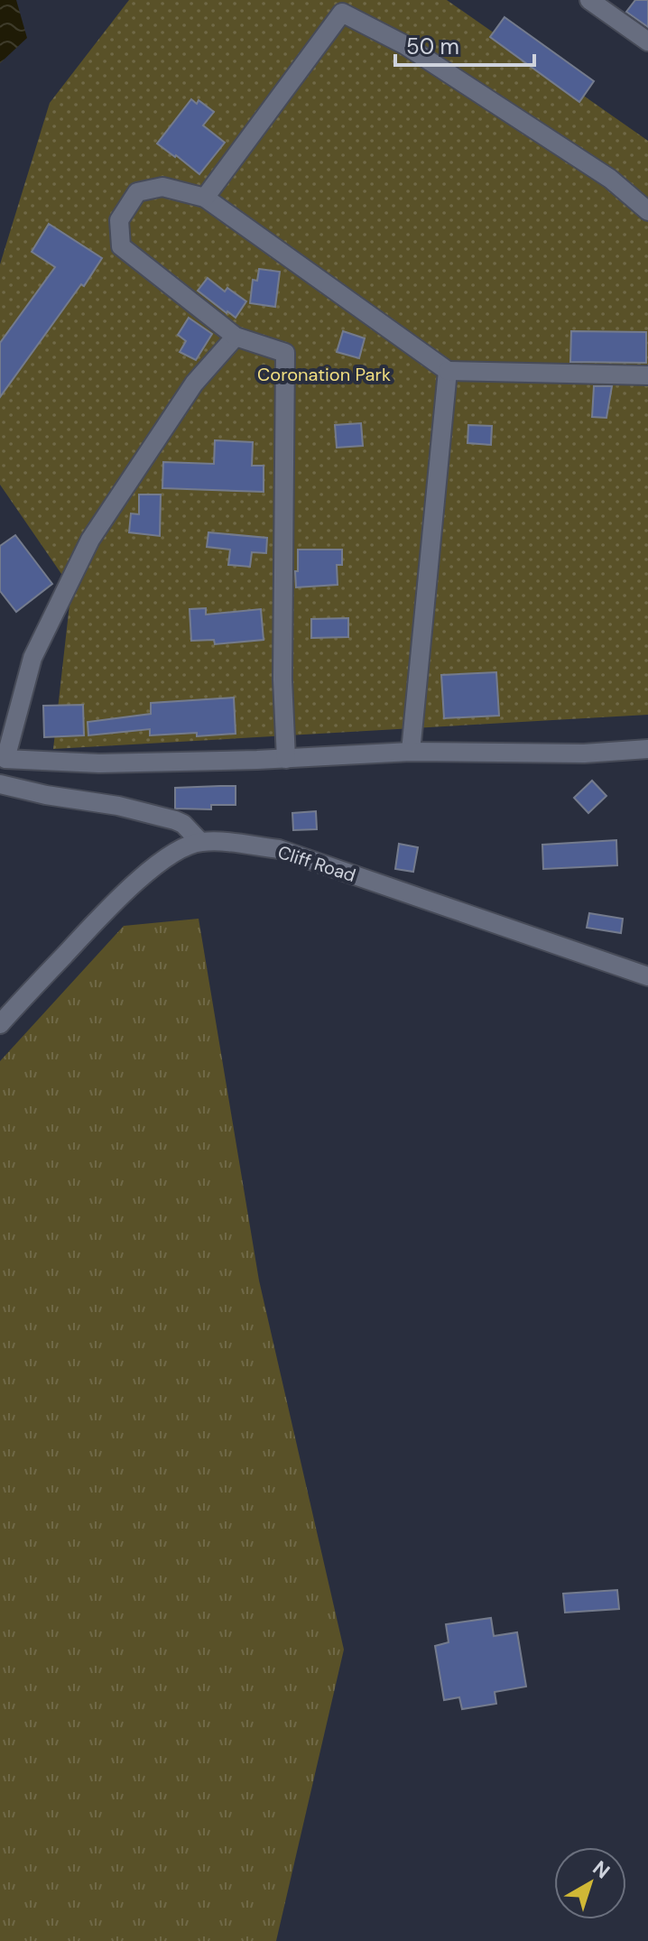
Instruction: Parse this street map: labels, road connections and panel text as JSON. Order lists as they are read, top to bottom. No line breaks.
{"streets":{"street":["Cliff Road"]},"parks":["Coronation Park"],"scale_bar":"50 m","north":"top right"}
